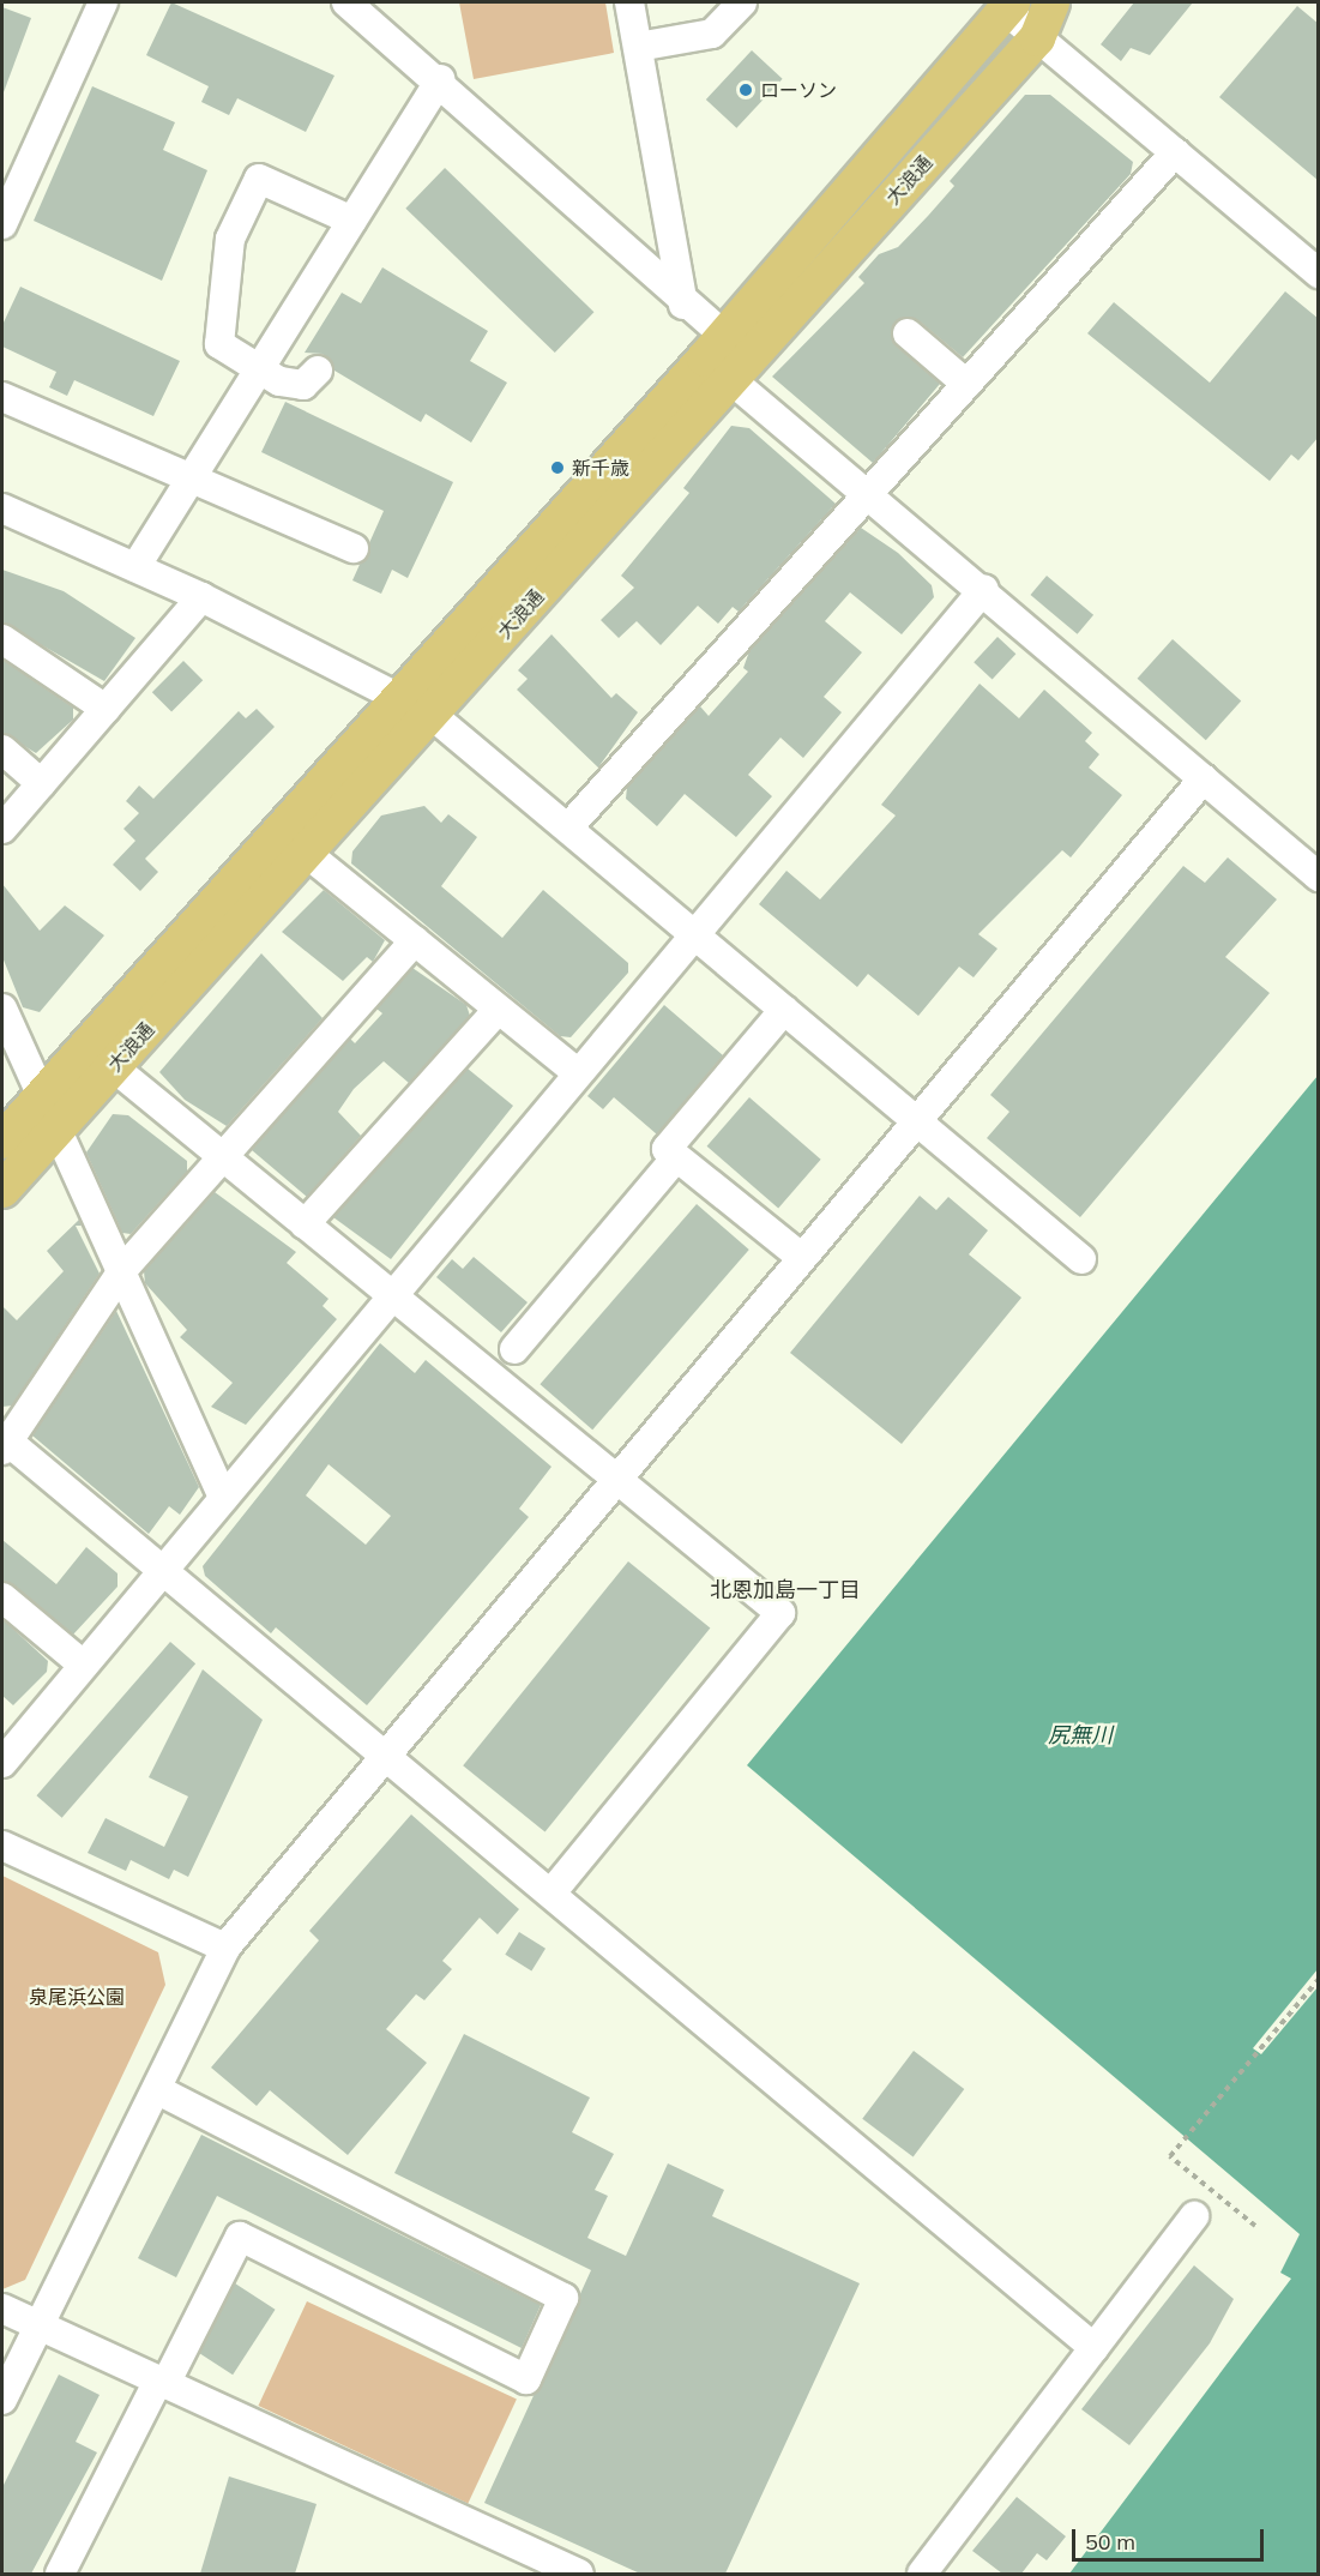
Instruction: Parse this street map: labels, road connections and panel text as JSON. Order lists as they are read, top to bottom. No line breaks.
{"streets":{"main road":["大浪通"]},"districts":["北恩加島一丁目"],"water":["尻無川"],"parks":["泉尾浜公園"],"places":["ローソン","新千歳"],"scale_bar":"50 m"}
